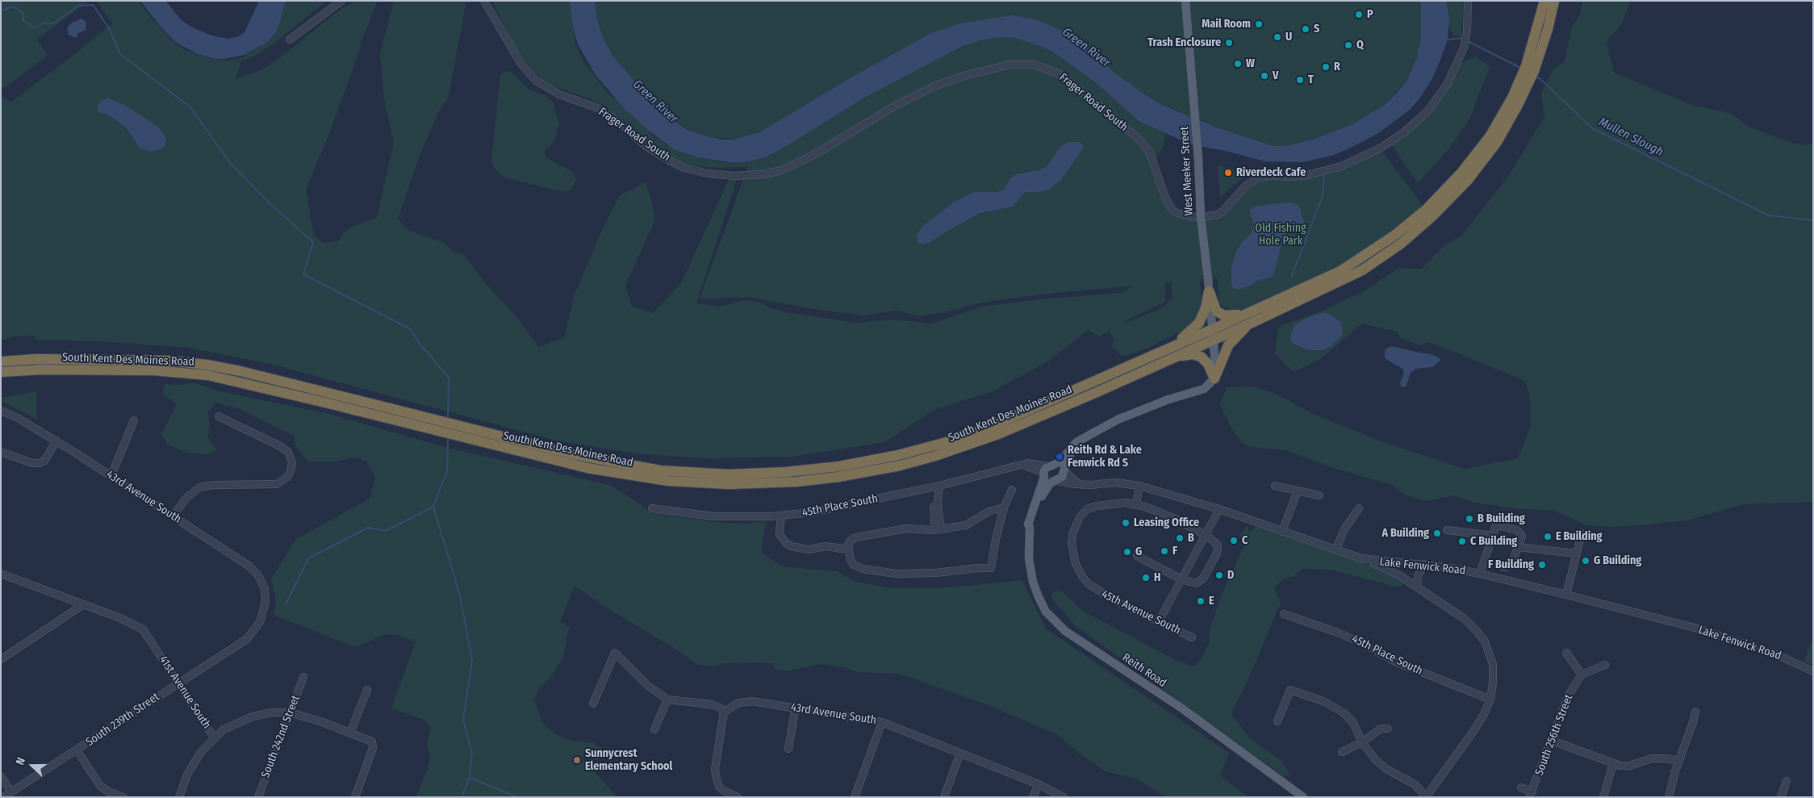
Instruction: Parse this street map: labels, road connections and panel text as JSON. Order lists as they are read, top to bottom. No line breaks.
{"streets":{"highway":["South Kent Des Moines Road"],"main road":["West Meeker Street","Reith Road"],"street":["Frager Road South","43rd Avenue South","45th Place South","Lake Fenwick Road","45th Avenue South","41st Avenue South","South 239th Street","South 256th Street","South 242nd Street"]},"crossings":[["Frager Road South","West Meeker Street"],["West Meeker Street","South Kent Des Moines Road"],["43rd Avenue South","South 239th Street"],["45th Place South","Lake Fenwick Road"],["45th Place South","Reith Road"],["Lake Fenwick Road","Reith Road"],["41st Avenue South","South 239th Street"],["41st Avenue South","South 242nd Street"]],"water":["Green River","Mullen Slough"],"parks":["Old Fishing Hole Park"],"places":["P","Mail Room","S","U","Trash Enclosure","Q","W","R","V","T","Riverdeck Cafe","Reith Rd & Lake Fenwick Rd S","B Building","Leasing Office","A Building","E Building","B","C","C Building","F","G","G Building","F Building","D","H","E","Sunnycrest Elementary School"],"north":"left"}
